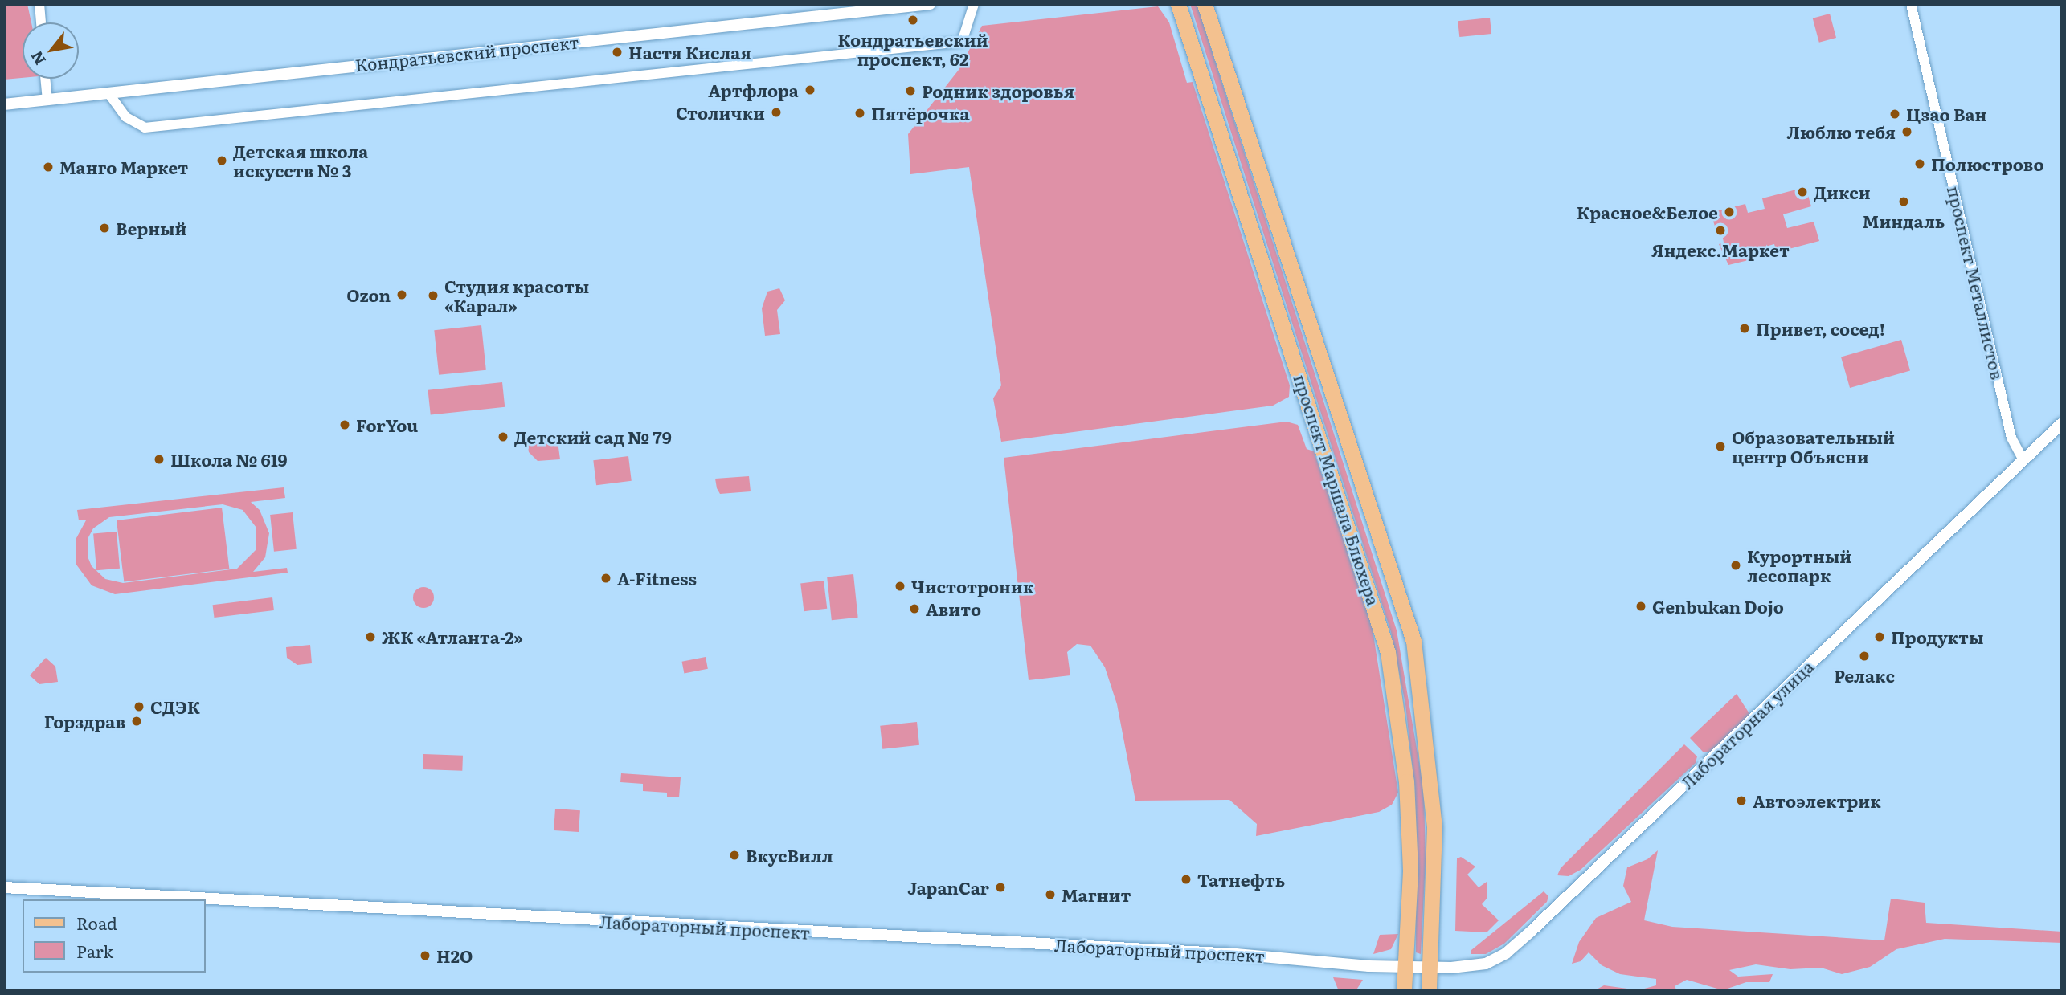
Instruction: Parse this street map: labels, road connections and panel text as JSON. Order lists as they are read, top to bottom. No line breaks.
{"streets":{"main road":["проспект Маршала Блюхера"],"street":["Кондратьевский проспект","проспект Металлистов","Лабораторная улица","Лабораторный проспект"]},"crossings":[["проспект Металлистов","Лабораторная улица"],["проспект Маршала Блюхера","Лабораторная улица"],["проспект Маршала Блюхера","Лабораторный проспект"],["Лабораторная улица","Лабораторный проспект"]],"places":["Кондратьевский проспект, 62","Настя Кислая","Артфлора","Родник здоровья","Столички","Пятёрочка","Цзао Ван","Люблю тебя","Детская школа искусств № 3","Полюстрово","Манго Маркет","Дикси","Миндаль","Красное&Белое","Верный","Яндекс.Маркет","Ozon","Студия красоты «Карал»","Привет, сосед!","ForYou","Детский сад № 79","Образовательный центр Объясни","Школа № 619","Курортный лесопарк","A-Fitness","Чистотроник","Genbukan Dojo","Авито","ЖК «Атланта-2»","Продукты","Релакс","СДЭК","Горздрав","Автоэлектрик","ВкусВилл","Татнефть","JapanCar","Магнит","H2O"],"legend":["Road","Park"],"north":"bottom left"}
